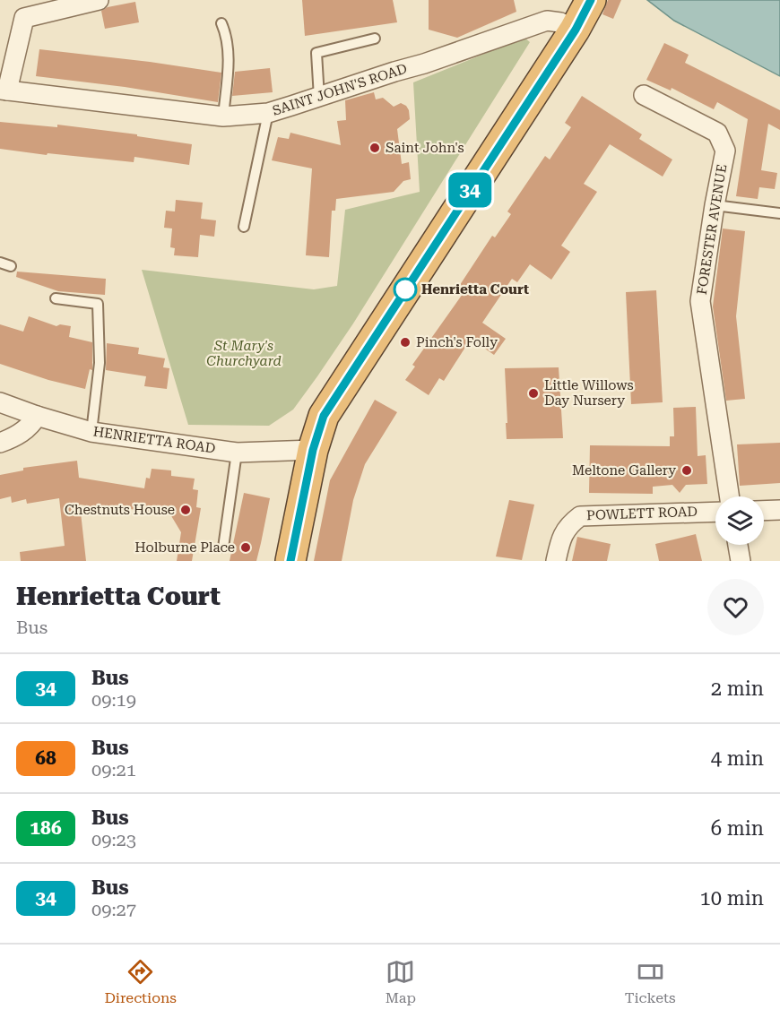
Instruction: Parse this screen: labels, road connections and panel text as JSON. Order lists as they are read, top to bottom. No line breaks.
{"streets":{"street":["SAINT JOHN'S ROAD","FORESTER AVENUE","HENRIETTA ROAD","POWLETT ROAD"]},"parks":["St Mary's Churchyard"],"places":["Saint John's","Henrietta Court","Pinch's Folly","Little Willows Day Nursery","Meltone Gallery","Chestnuts House","Holburne Place"],"lines":["bus line 34"],"page":{"on_map":"34","heading":["Henrietta Court","Bus"],"list":[{"mark":"34","name":"Bus","note":"09:19","value":"2 min"},{"mark":"68","name":"Bus","note":"09:21","value":"4 min"},{"mark":"186","name":"Bus","note":"09:23","value":"6 min"},{"mark":"34","name":"Bus","note":"09:27","value":"10 min"}],"tabs":["Directions","Map","Tickets"]}}
